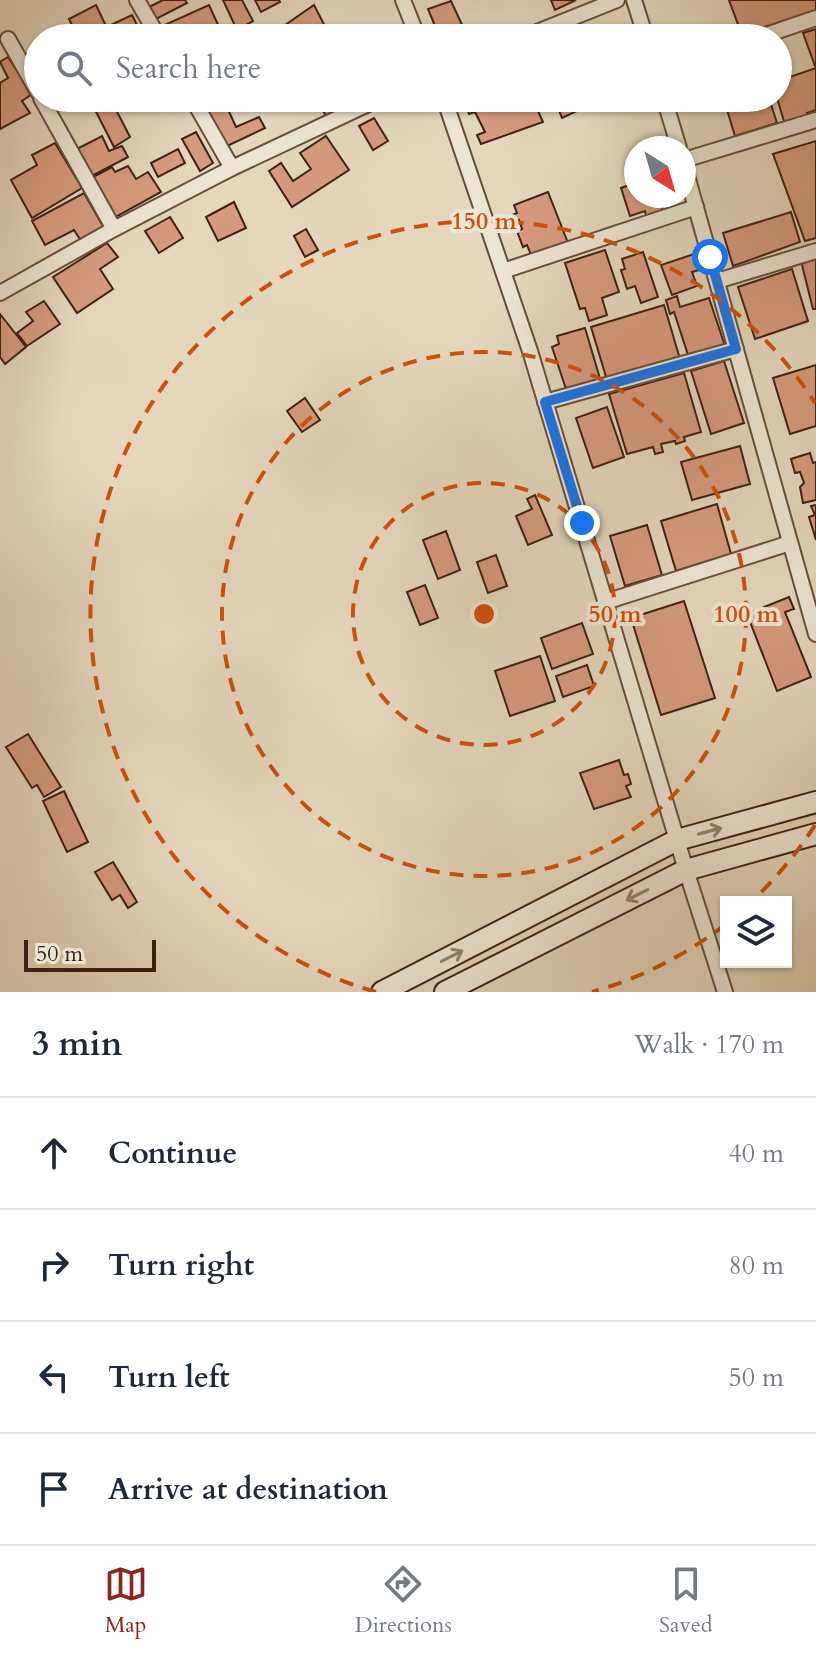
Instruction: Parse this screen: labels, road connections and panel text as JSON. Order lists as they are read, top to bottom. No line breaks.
{"scale_bar":"50 m","north":"bottom right","page":{"search":"Search here","scale":"50 m","heading":["3 min","Walk · 170 m"],"list":[["Continue","40 m"],["Turn right","80 m"],["Turn left","50 m"],"Arrive at destination"],"nav":["Map","Directions","Saved"]},"rings":["150 m","50 m","100 m"]}
